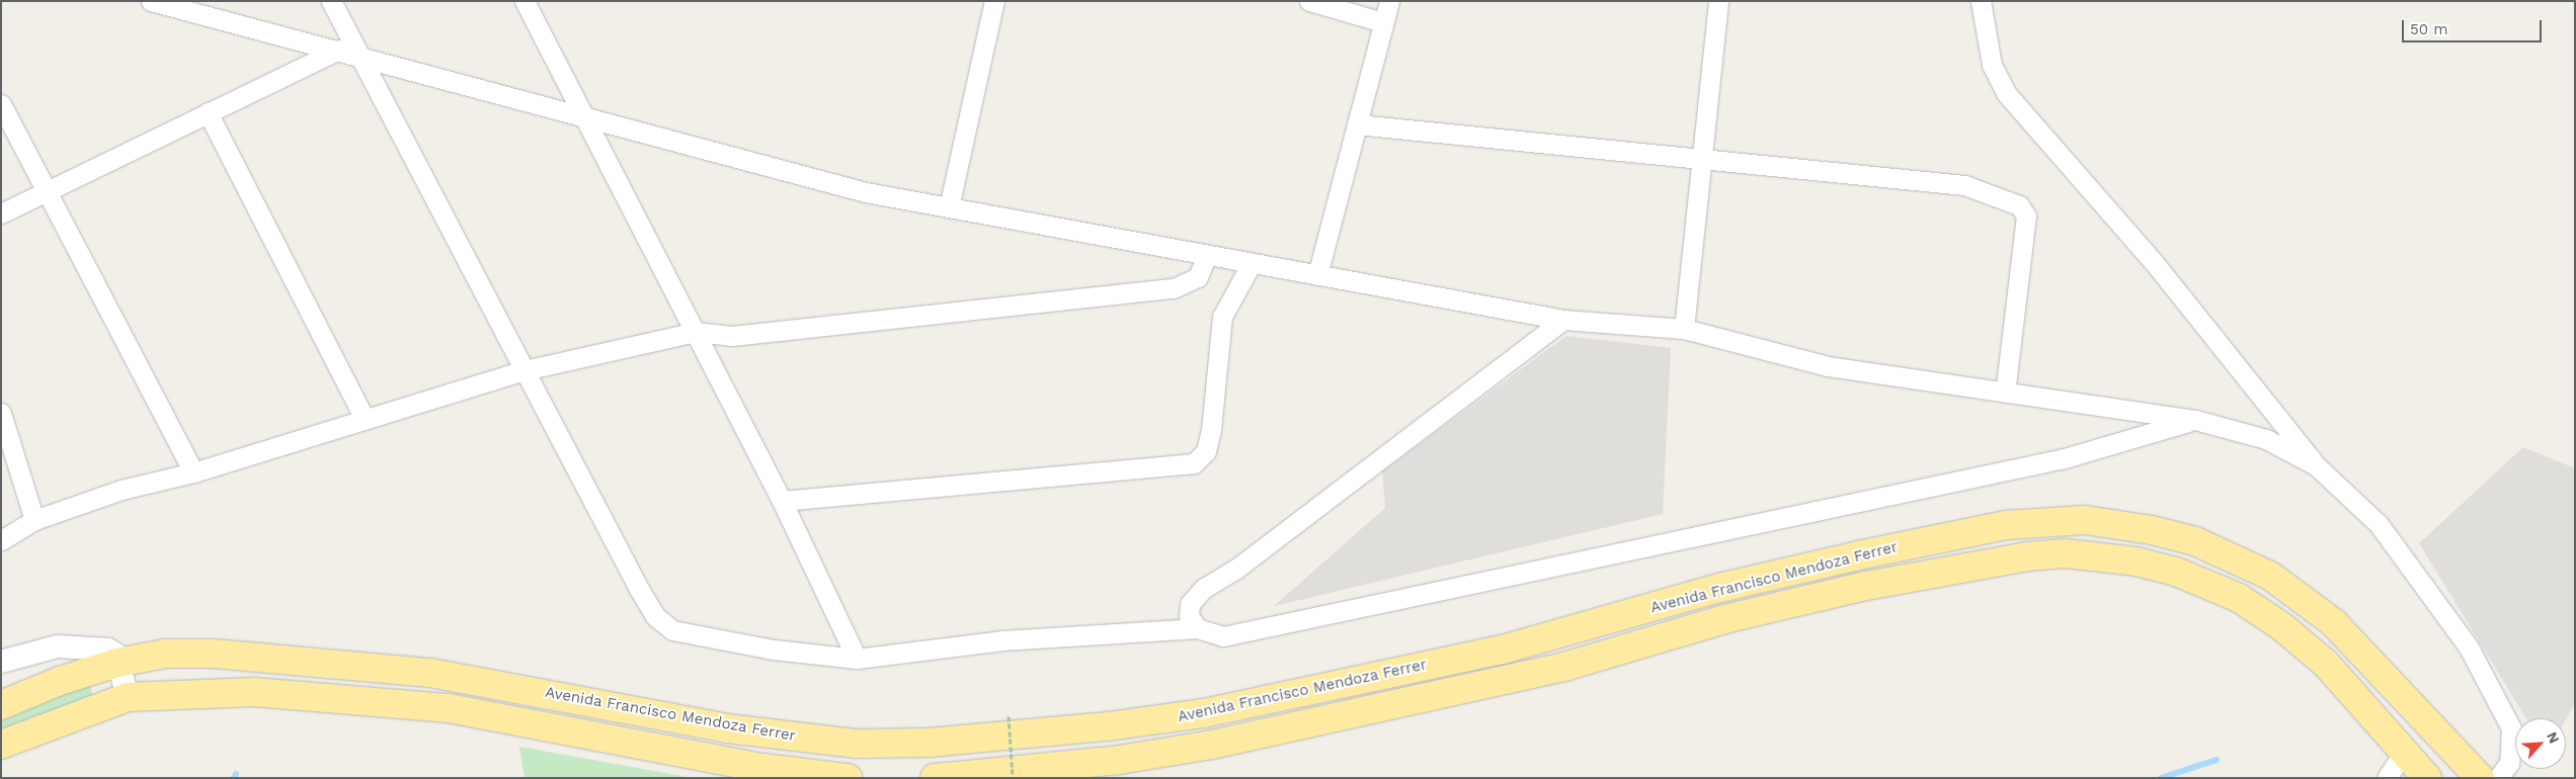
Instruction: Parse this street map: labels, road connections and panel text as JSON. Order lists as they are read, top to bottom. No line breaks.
{"streets":{"highway":["Avenida Francisco Mendoza Ferrer"]},"scale_bar":"50 m","north":"top right"}
